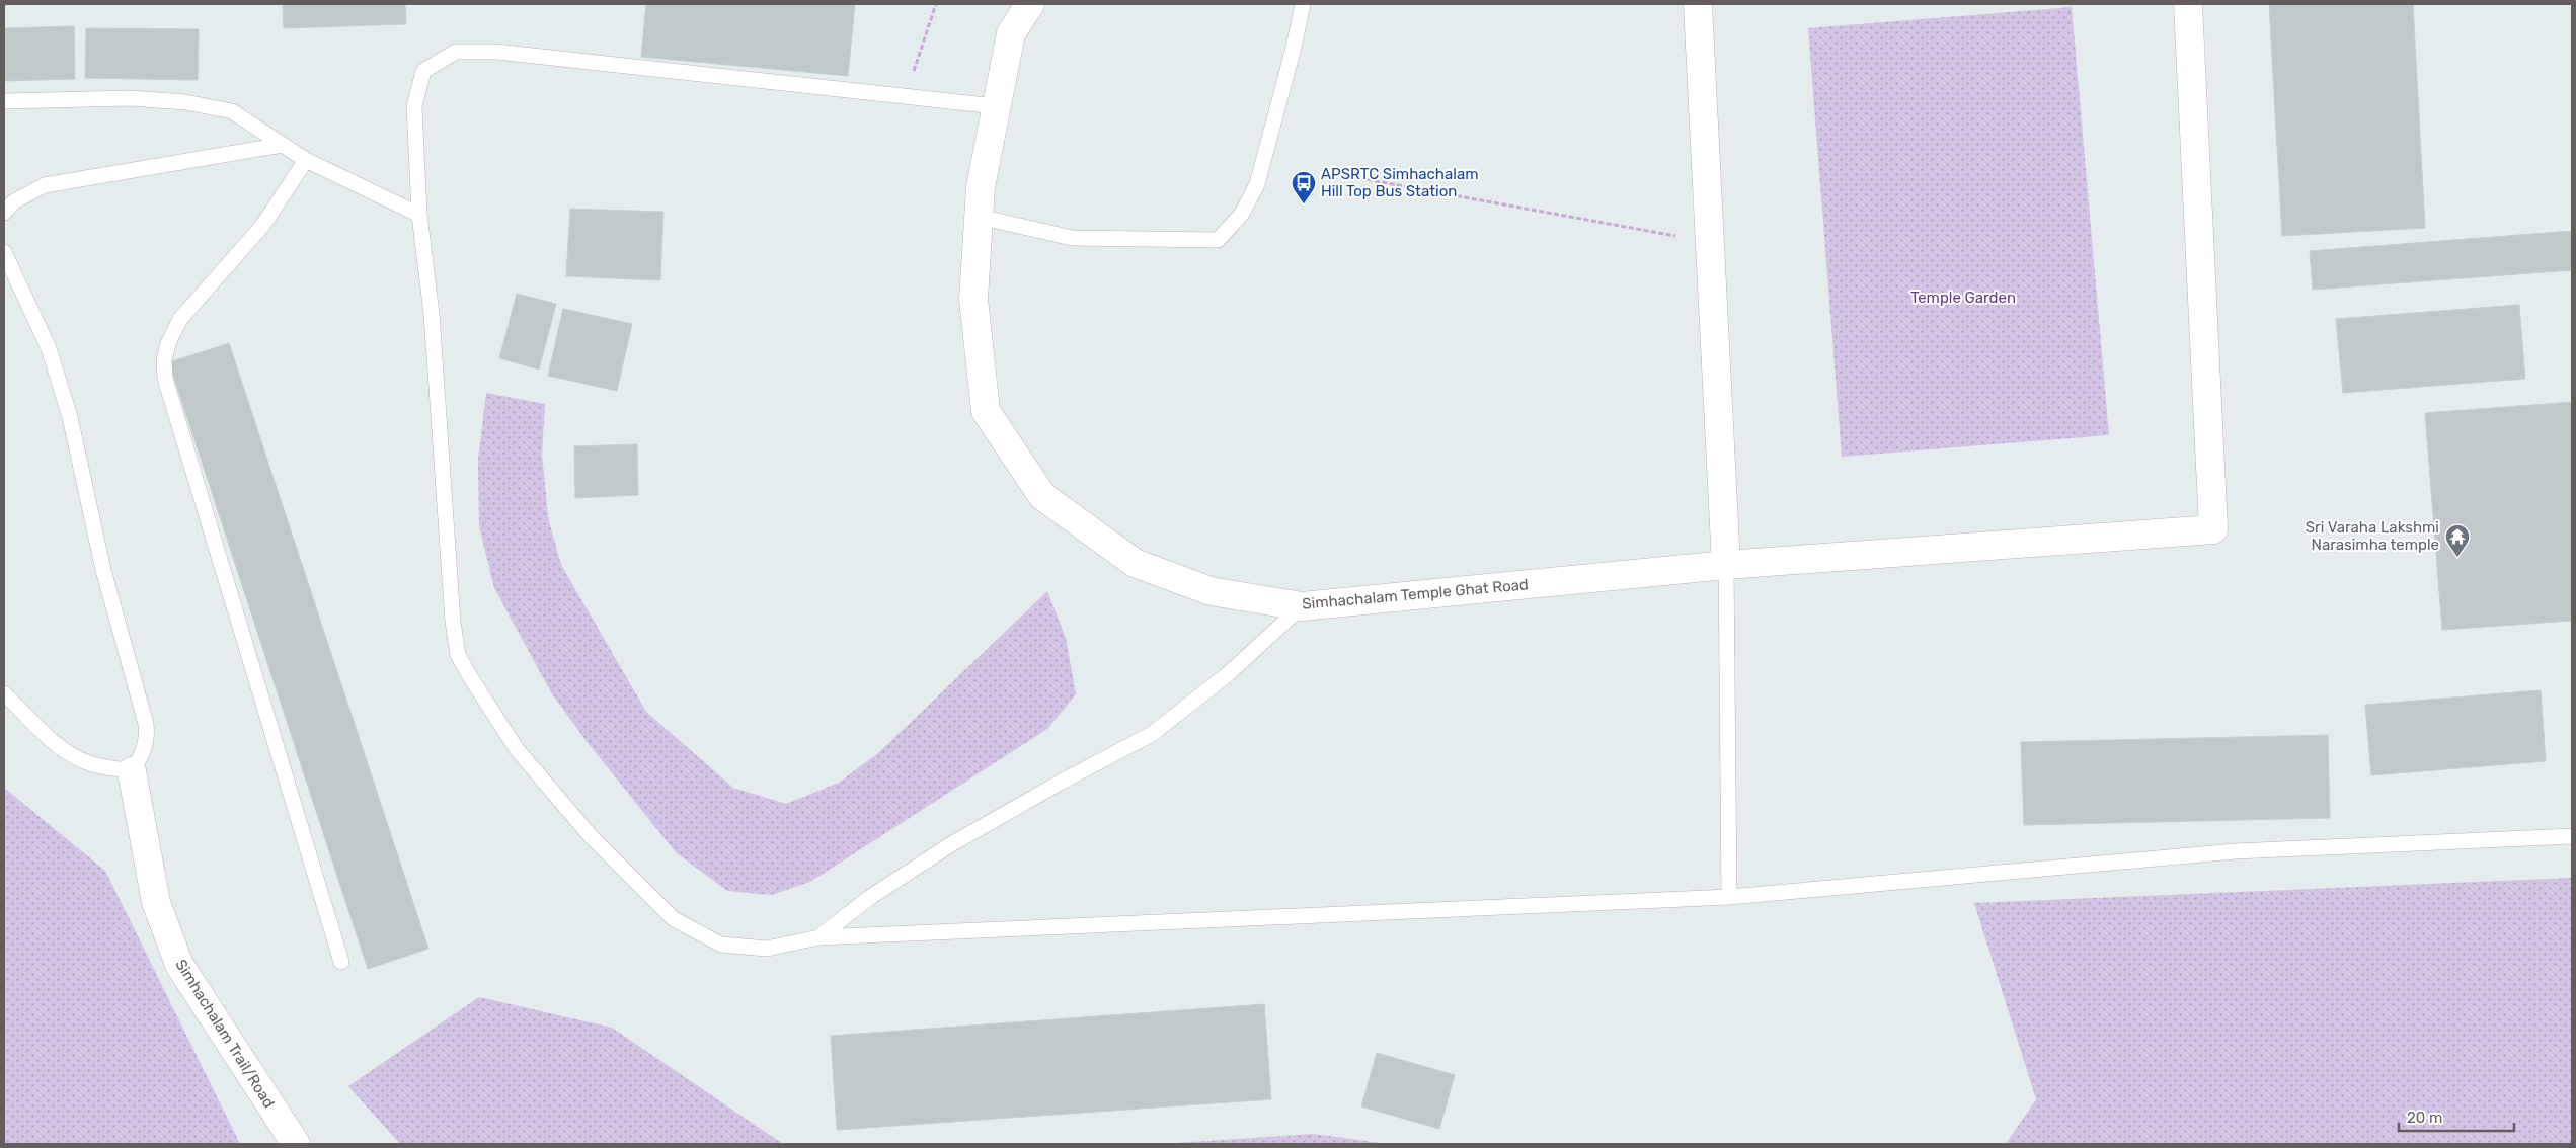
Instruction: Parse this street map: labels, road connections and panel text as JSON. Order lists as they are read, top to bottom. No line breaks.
{"streets":{"street":["Simhachalam Temple Ghat Road","Simhachalam Trail/Road"]},"parks":["Temple Garden"],"places":{"bus stop":["APSRTC Simhachalam Hill Top Bus Station"],"temple":["Sri Varaha Lakshmi Narasimha temple"]},"scale_bar":"20 m"}
